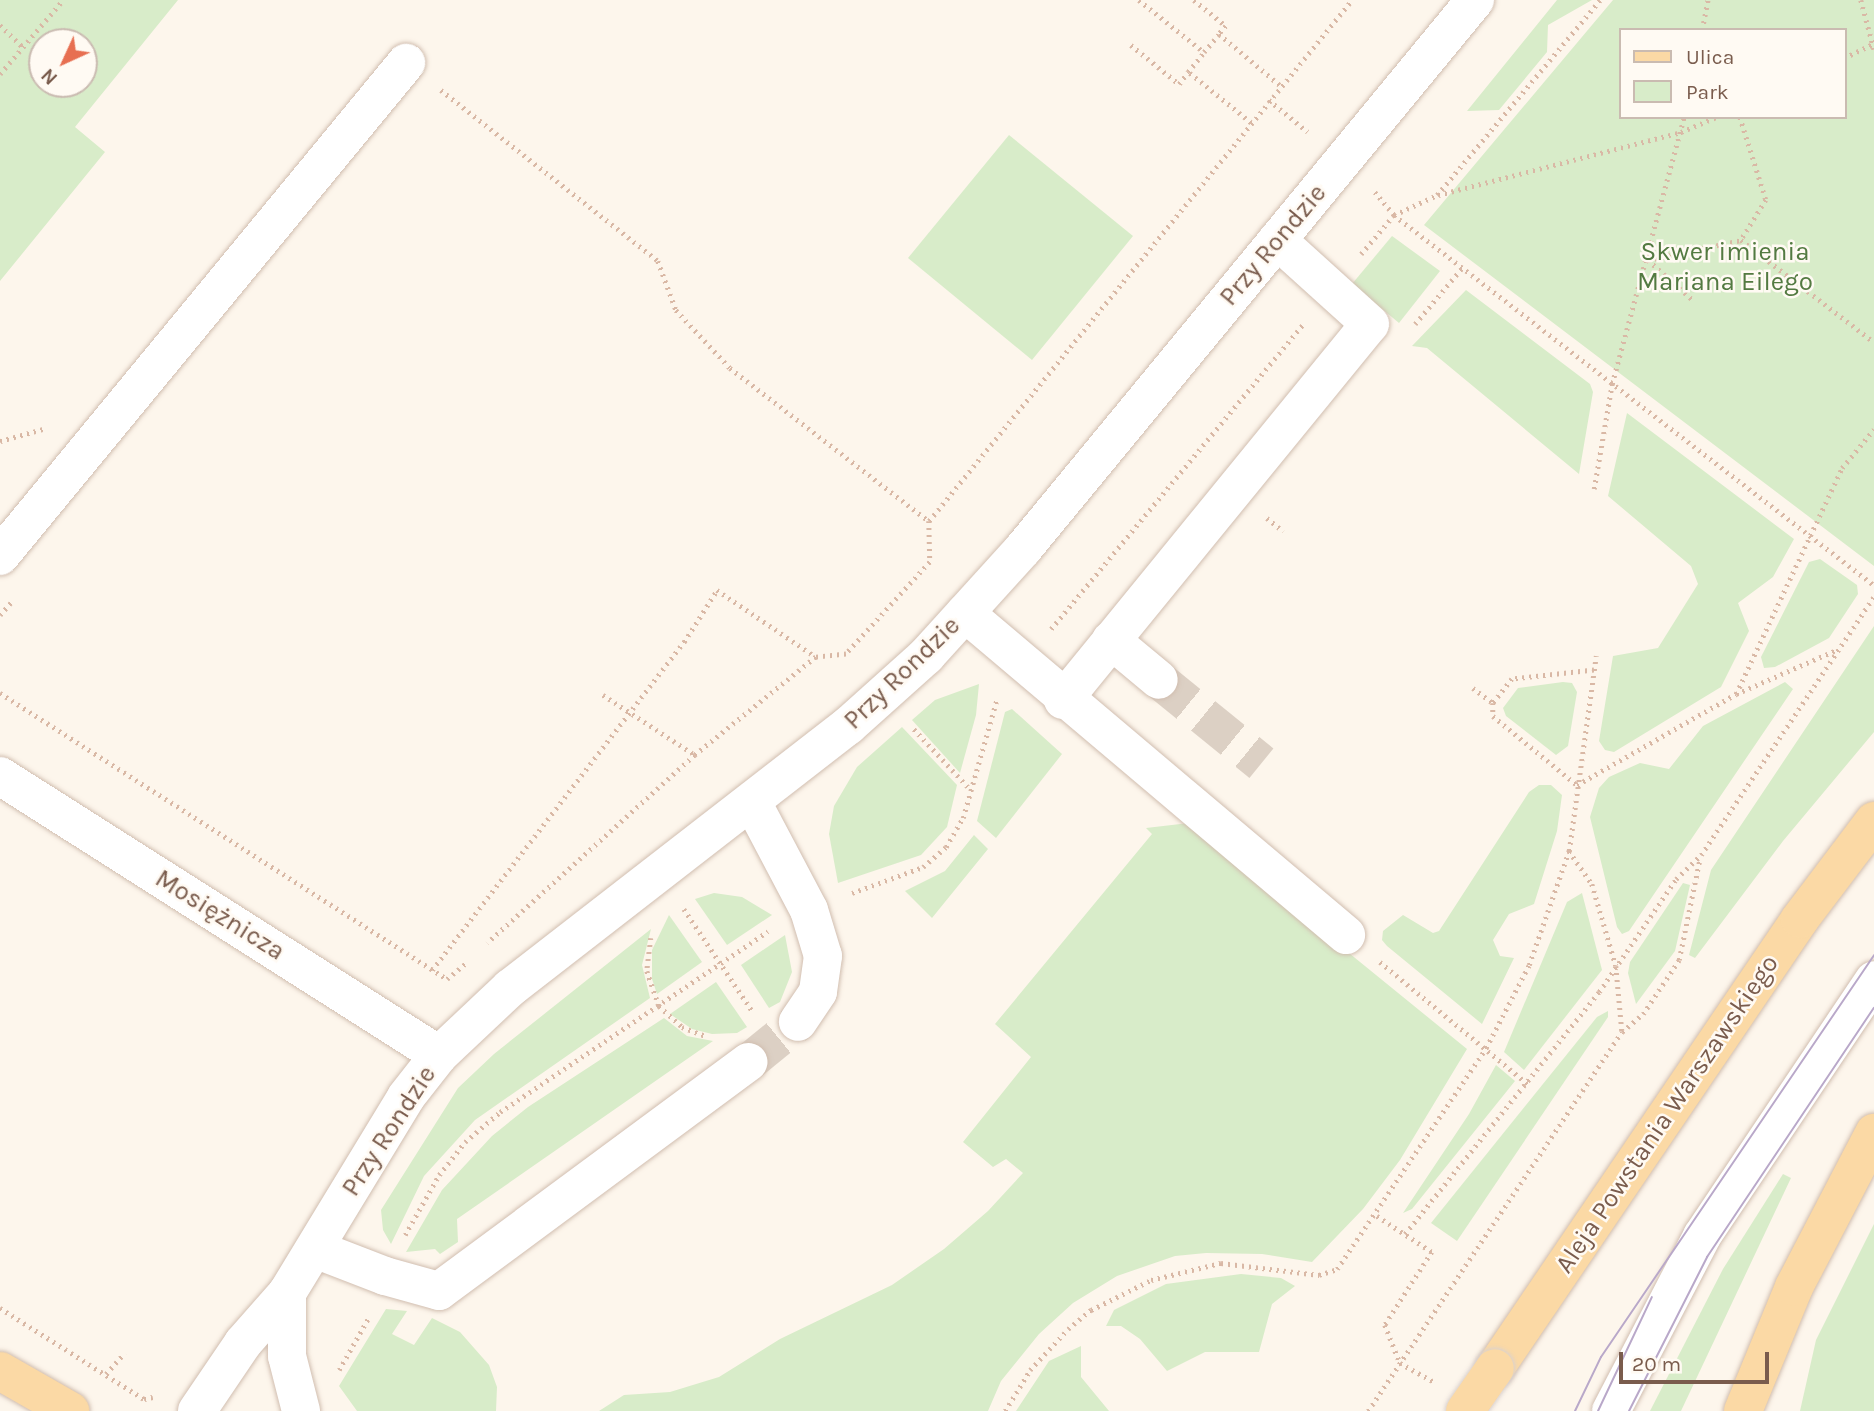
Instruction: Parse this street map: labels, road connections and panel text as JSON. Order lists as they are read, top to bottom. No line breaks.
{"streets":{"main road":["Aleja Powstania Warszawskiego"],"street":["Przy Rondzie","Mosiężnicza"]},"crossings":[["Przy Rondzie","Mosiężnicza"]],"parks":["Skwer imienia Mariana Eilego"],"legend":["Ulica","Park"],"scale_bar":"20 m","north":"bottom left"}
